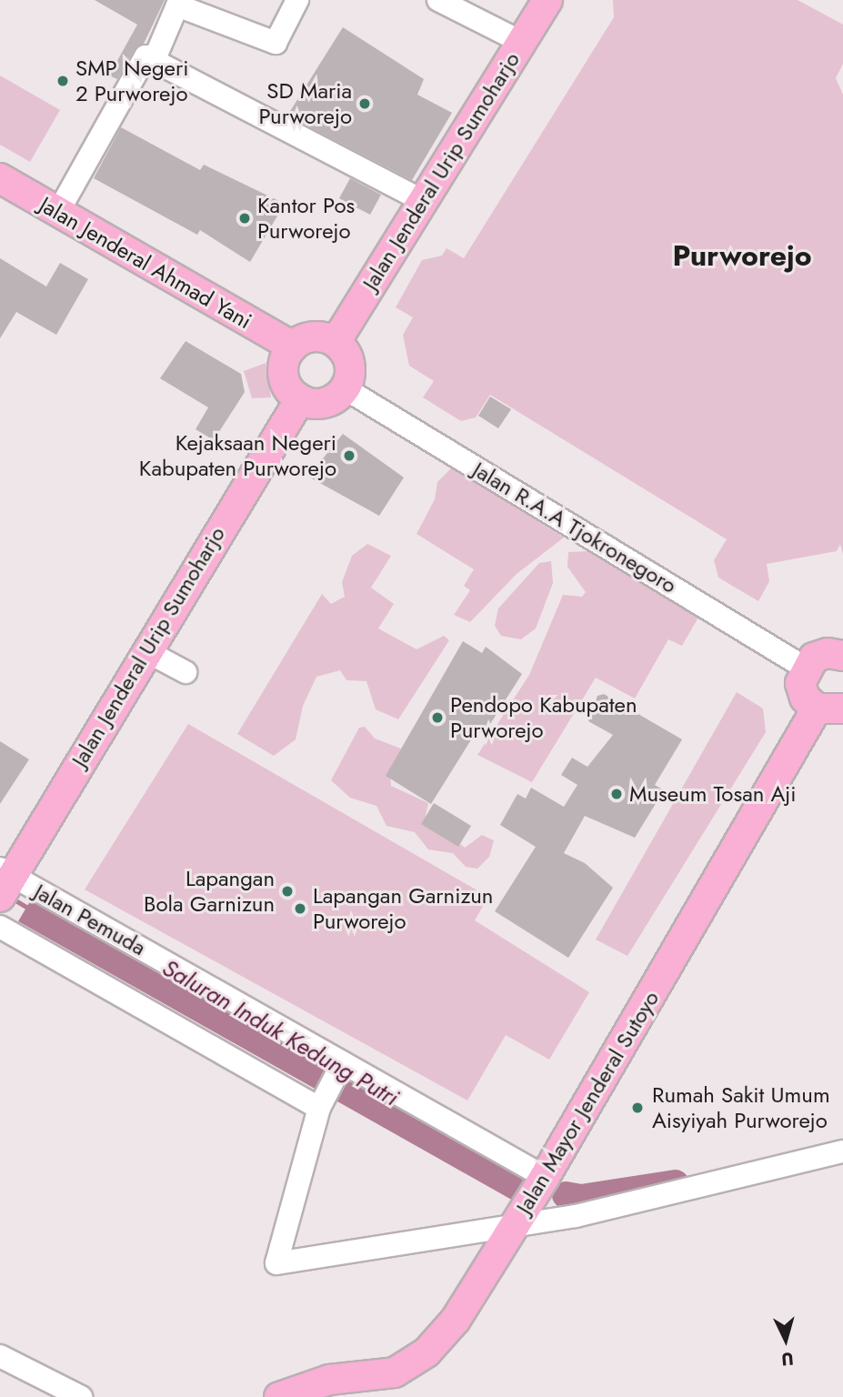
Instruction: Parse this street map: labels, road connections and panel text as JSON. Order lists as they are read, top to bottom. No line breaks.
{"streets":{"main road":["Jalan Jenderal Urip Sumoharjo","Jalan Jenderal Ahmad Yani","Jalan Mayor Jenderal Sutoyo"],"street":["Jalan R.A.A Tjokronegoro","Jalan Pemuda"]},"crossings":[["Jalan Jenderal Urip Sumoharjo","Jalan Jenderal Ahmad Yani"],["Jalan Jenderal Urip Sumoharjo","Jalan R.A.A Tjokronegoro"],["Jalan Jenderal Urip Sumoharjo","Jalan Pemuda"],["Jalan Jenderal Ahmad Yani","Jalan R.A.A Tjokronegoro"],["Jalan Pemuda","Jalan Mayor Jenderal Sutoyo"]],"districts":["Purworejo"],"water":["Saluran Induk Kedung Putri"],"places":["SMP Negeri 2 Purworejo","SD Maria Purworejo","Kantor Pos Purworejo","Kejaksaan Negeri Kabupaten Purworejo","Pendopo Kabupaten Purworejo","Museum Tosan Aji","Lapangan Bola Garnizun","Lapangan Garnizun Purworejo","Rumah Sakit Umum Aisyiyah Purworejo"],"north":"bottom"}
